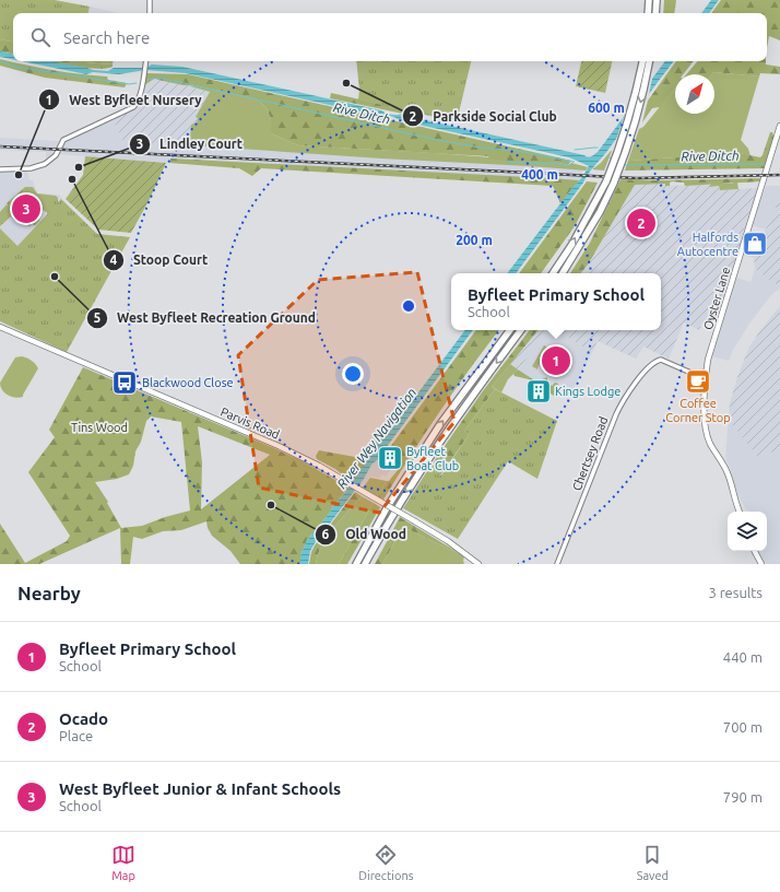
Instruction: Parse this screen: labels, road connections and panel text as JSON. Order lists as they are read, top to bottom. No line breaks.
{"streets":{"main road":["Oyster Lane","Parvis Road"],"street":["Chertsey Road"]},"crossings":[["Oyster Lane","Chertsey Road"]],"water":["Rive Ditch","River Wey Navigation"],"parks":["Tins Wood"],"places":{"other":["Parkside Social Club","Lindley Court","West Byfleet Nursery","Stoop Court","West Byfleet Recreation Ground","Old Wood"],"shop":["Halfords Autocentre"],"cafe":["Coffee Corner Stop"],"bus stop":["Blackwood Close"],"building":["Kings Lodge","Byfleet Boat Club"]},"north":"top right","page":{"search":"Search here","pins":["3","2","1"],"popup":["Byfleet Primary School","School"],"heading":["Nearby","3 results"],"list":[{"mark":"1","name":"Byfleet Primary School","note":"School","value":"440 m"},{"mark":"2","name":"Ocado","note":"Place","value":"700 m"},{"mark":"3","name":"West Byfleet Junior & Infant Schools","note":"School","value":"790 m"}],"nav":["Map","Directions","Saved"]},"rings":["600 m","400 m","200 m"]}
